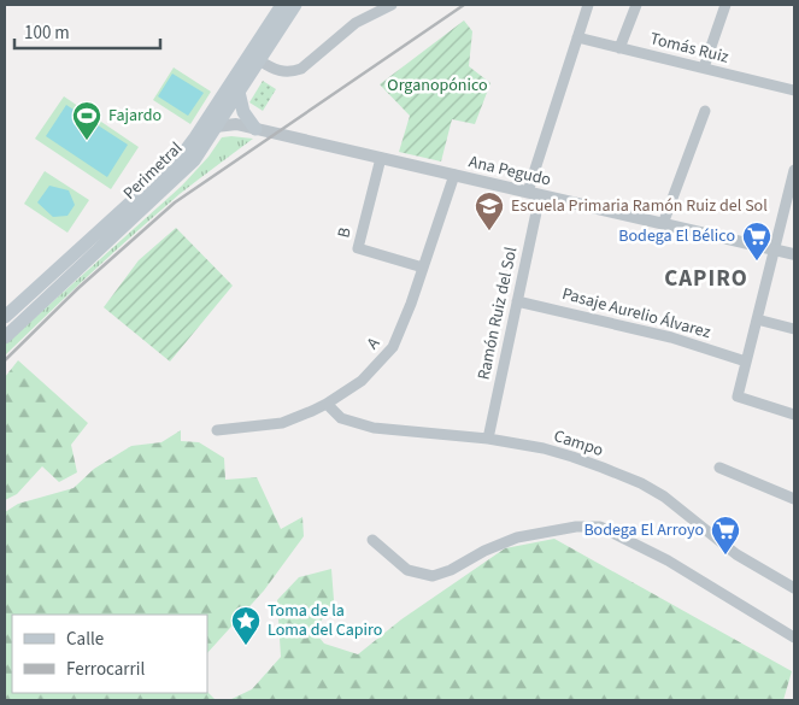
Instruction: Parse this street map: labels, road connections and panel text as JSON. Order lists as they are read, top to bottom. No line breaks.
{"streets":{"main road":["Perimetral"],"street":["Tomás Ruiz","Ana Pegudo","B","Ramón Ruiz del Sol","Pasaje Aurelio Álvarez","A","Campo"]},"crossings":[["Tomás Ruiz","Ramón Ruiz del Sol"],["Perimetral","Ana Pegudo"],["Ana Pegudo","B"],["Ana Pegudo","Ramón Ruiz del Sol"],["Ana Pegudo","A"],["B","A"],["Ramón Ruiz del Sol","Pasaje Aurelio Álvarez"],["Ramón Ruiz del Sol","Campo"],["A","Campo"]],"districts":["CAPIRO"],"parks":["Organopónico"],"places":{"sports":["Fajardo"],"school or university":["Escuela Primaria Ramón Ruiz del Sol"],"supermarket":["Bodega El Bélico","Bodega El Arroyo"],"place":["Toma de la Loma del Capiro"]},"legend":["Calle","Ferrocarril"],"scale_bar":"100 m"}
